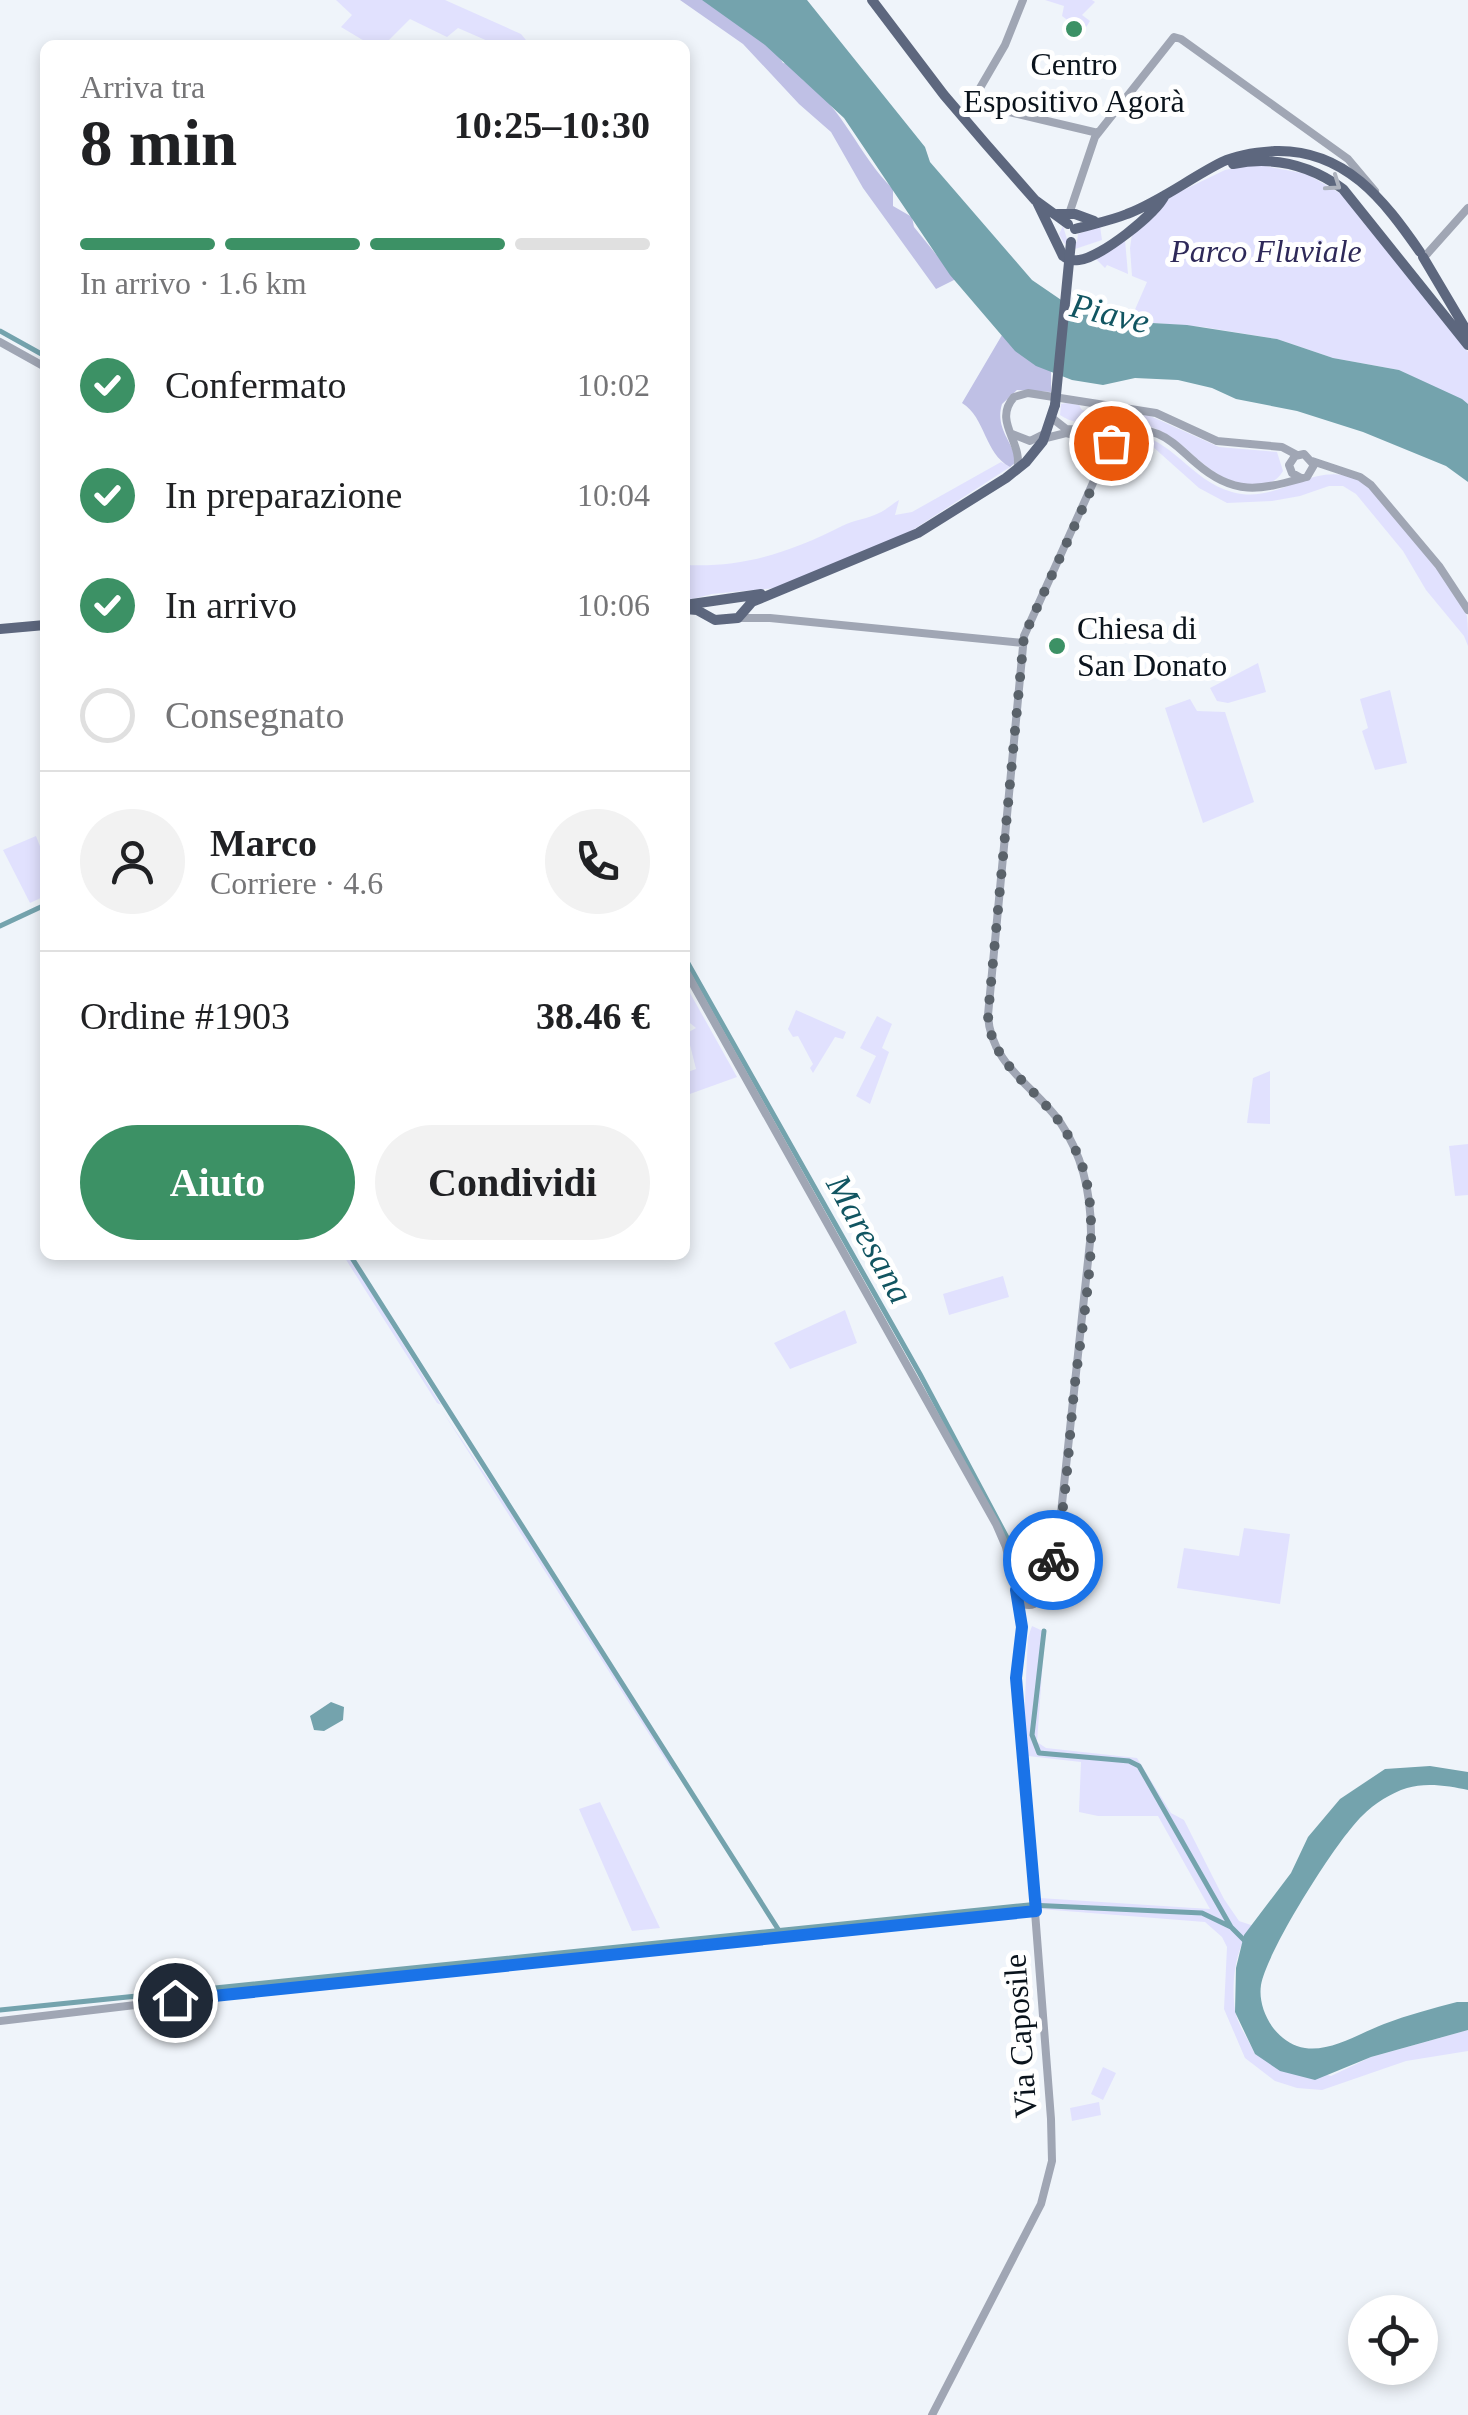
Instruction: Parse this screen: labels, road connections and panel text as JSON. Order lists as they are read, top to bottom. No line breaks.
{"streets":{"street":["Via Caposile"]},"water":["Piave","Maresana"],"parks":["Parco Fluviale"],"places":["Centro Espositivo Agorà","Chiesa di San Donato"],"page":{"heading":["8 min","Arriva tra","10:25–10:30"],"panel":["Marco","Corriere · 4.6","Ordine #1903","38.46 €"],"bar":"In arrivo · 1.6 km","list":[["Confermato","10:02"],["In preparazione","10:04"],["In arrivo","10:06"],"Consegnato"],"buttons":["Aiuto","Condividi"]}}
